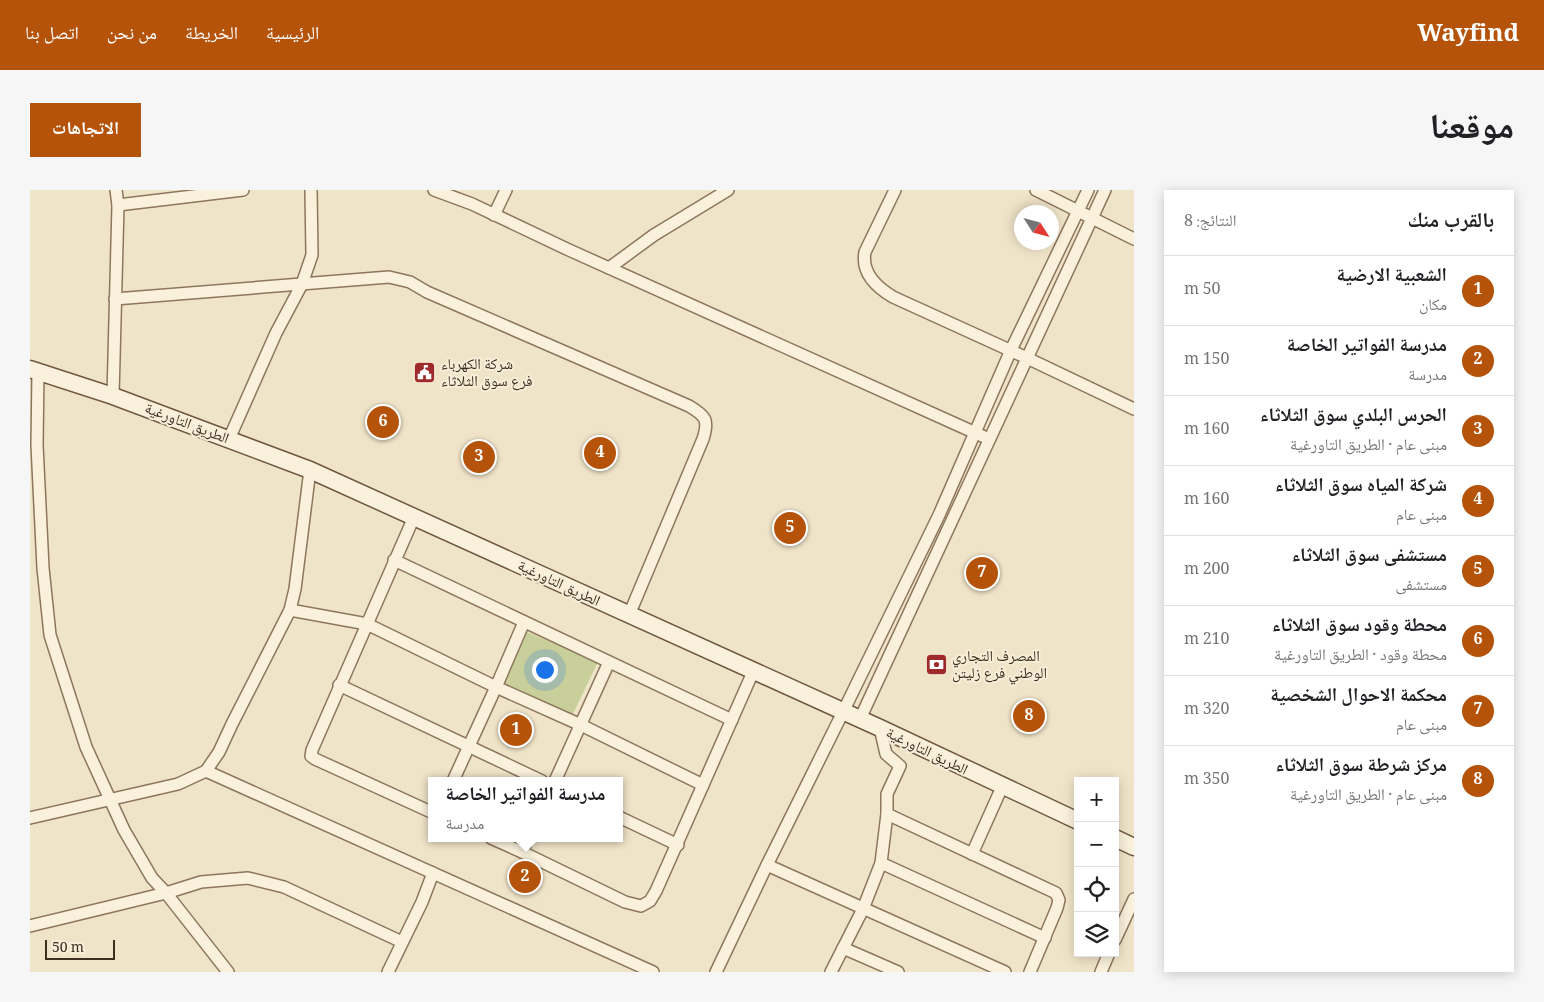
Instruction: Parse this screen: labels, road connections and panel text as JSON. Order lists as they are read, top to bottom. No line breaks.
{"streets":{"street":["الطريق التاورغية"]},"places":{"public building":["شركة الكهرباء فرع سوق الثلاثاء"],"bank":["المصرف التجاري الوطني فرع زليتن"]},"scale_bar":"50 m","north":"bottom right","page":{"header":"Wayfind","nav":["الرئيسية","الخريطة","من نحن","اتصل بنا"],"title":"موقعنا","buttons":"الاتجاهات","heading":["بالقرب منك","النتائج: 8"],"list":[{"mark":"1","name":"الشعبية الارضية","note":"مكان","value":"50 m"},{"mark":"2","name":"مدرسة الفواتير الخاصة","note":"مدرسة","value":"150 m"},{"mark":"3","name":"الحرس البلدي سوق الثلاثاء","note":"مبنى عام · الطريق التاورغية","value":"160 m"},{"mark":"4","name":"شركة المياه سوق الثلاثاء","note":"مبنى عام","value":"160 m"},{"mark":"5","name":"مستشفى سوق الثلاثاء","note":"مستشفى","value":"200 m"},{"mark":"6","name":"محطة وقود سوق الثلاثاء","note":"محطة وقود · الطريق التاورغية","value":"210 m"},{"mark":"7","name":"محكمة الاحوال الشخصية","note":"مبنى عام","value":"320 m"},{"mark":"8","name":"مركز شرطة سوق الثلاثاء","note":"مبنى عام · الطريق التاورغية","value":"350 m"}],"pins":["6","4","3","5","7","8","1","2"],"map_buttons":["+","−"],"popup":["مدرسة الفواتير الخاصة","مدرسة"],"scale":"50 m"}}
